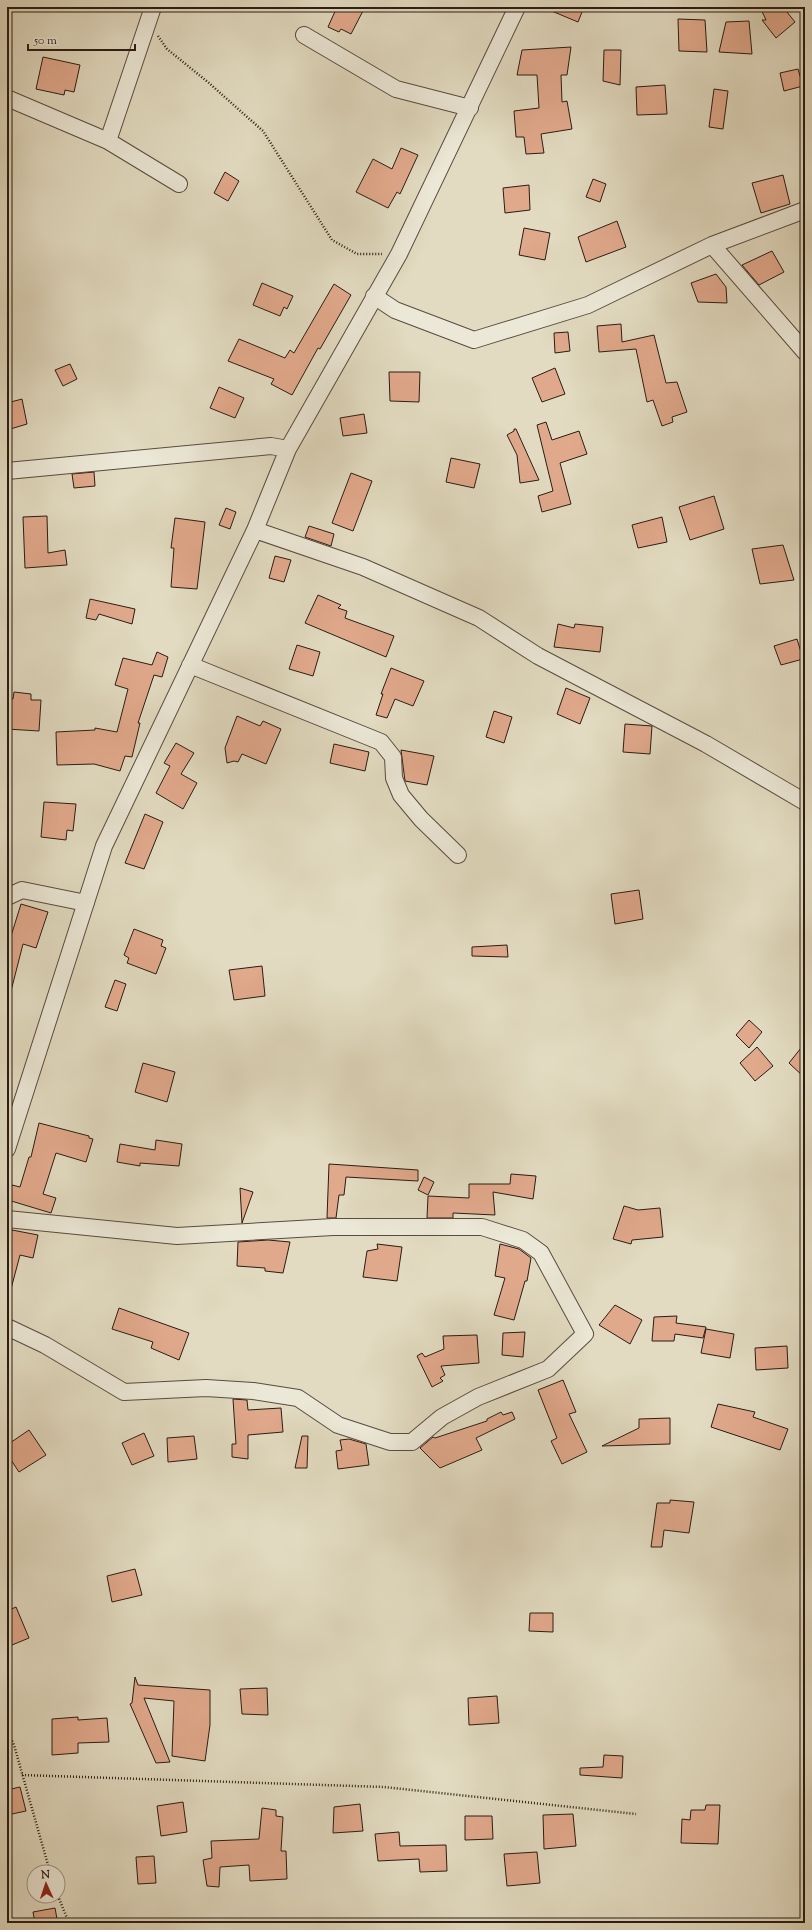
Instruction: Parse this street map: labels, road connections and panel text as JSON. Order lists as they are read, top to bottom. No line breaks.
{"scale_bar":"50 m","north":"top"}
